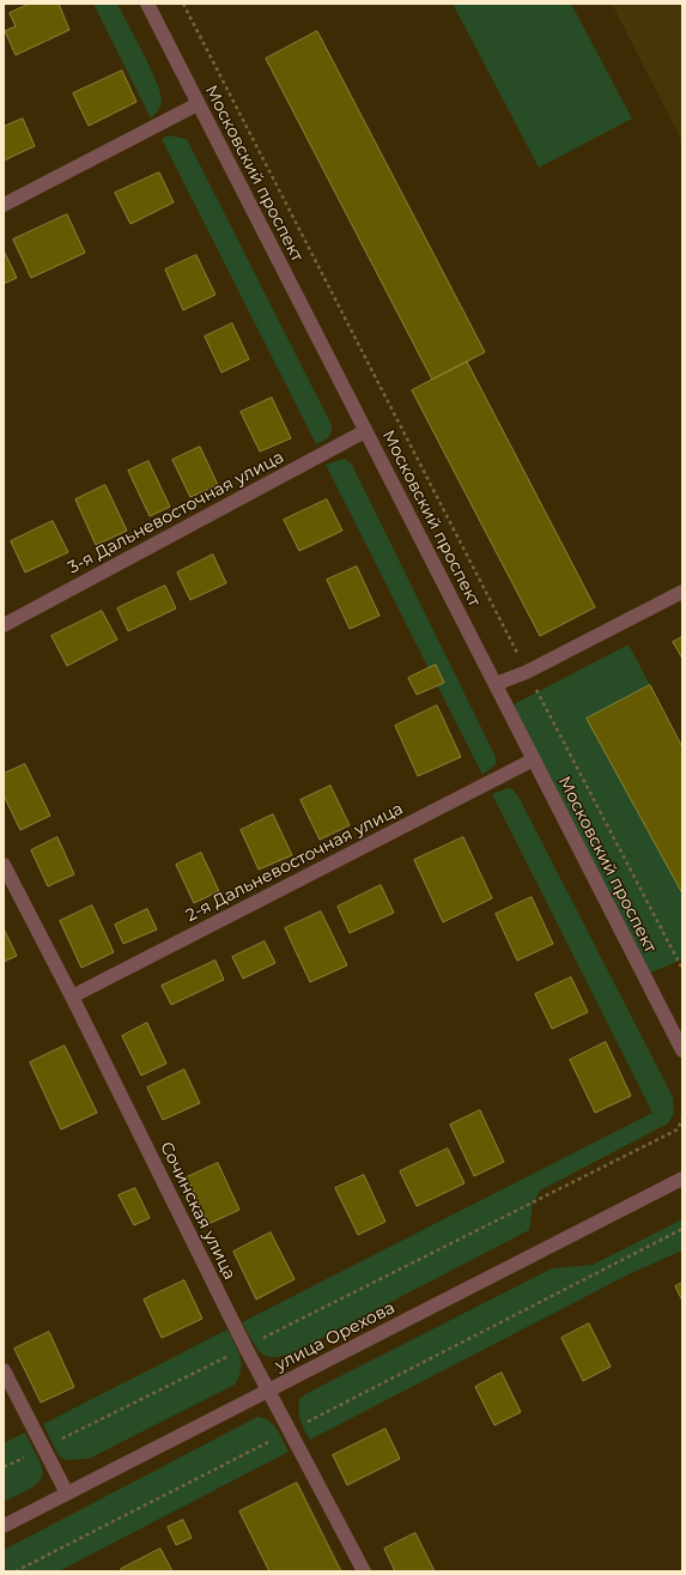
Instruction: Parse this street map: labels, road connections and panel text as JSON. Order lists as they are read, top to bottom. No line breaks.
{"streets":{"street":["Московский проспект","3-я Дальневосточная улица","2-я Дальневосточная улица","Сочинская улица","улица Орехова"]},"crossings":[["Московский проспект","3-я Дальневосточная улица"],["Московский проспект","2-я Дальневосточная улица"],["2-я Дальневосточная улица","Сочинская улица"],["Сочинская улица","улица Орехова"]]}
